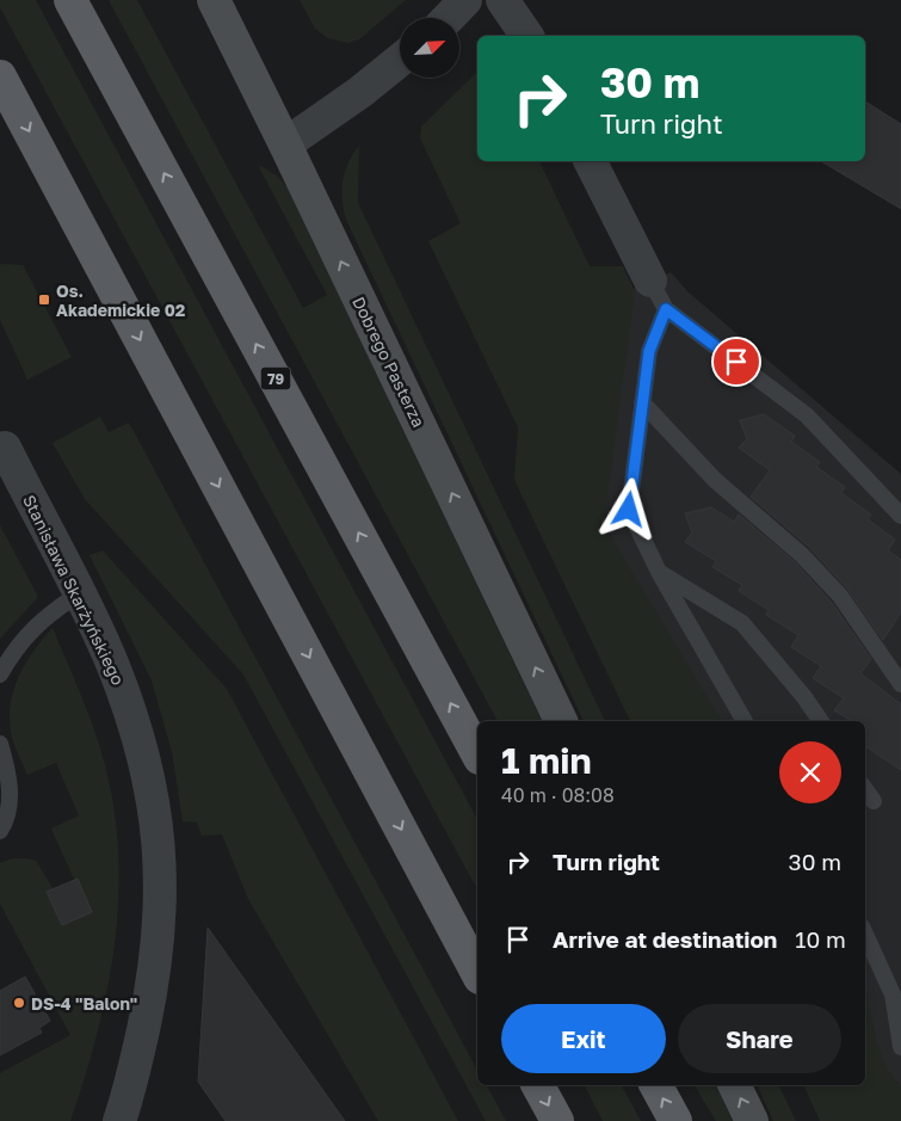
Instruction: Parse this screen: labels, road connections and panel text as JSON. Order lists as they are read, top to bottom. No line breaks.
{"streets":{"main road":["79"],"street":["Dobrego Pasterza","Stanisława Skarżyńskiego"]},"one_way":["Dobrego Pasterza"],"places":{"transit":["Os. Akademickie 02"],"other":["DS-4 \"Balon\""]},"north":"top right","page":{"turn":["30 m","Turn right"],"heading":["1 min","40 m · 08:08"],"list":[{"name":"Turn right","value":"30 m"},{"name":"Arrive at destination","value":"10 m"}],"buttons":["Exit","Share"]}}
